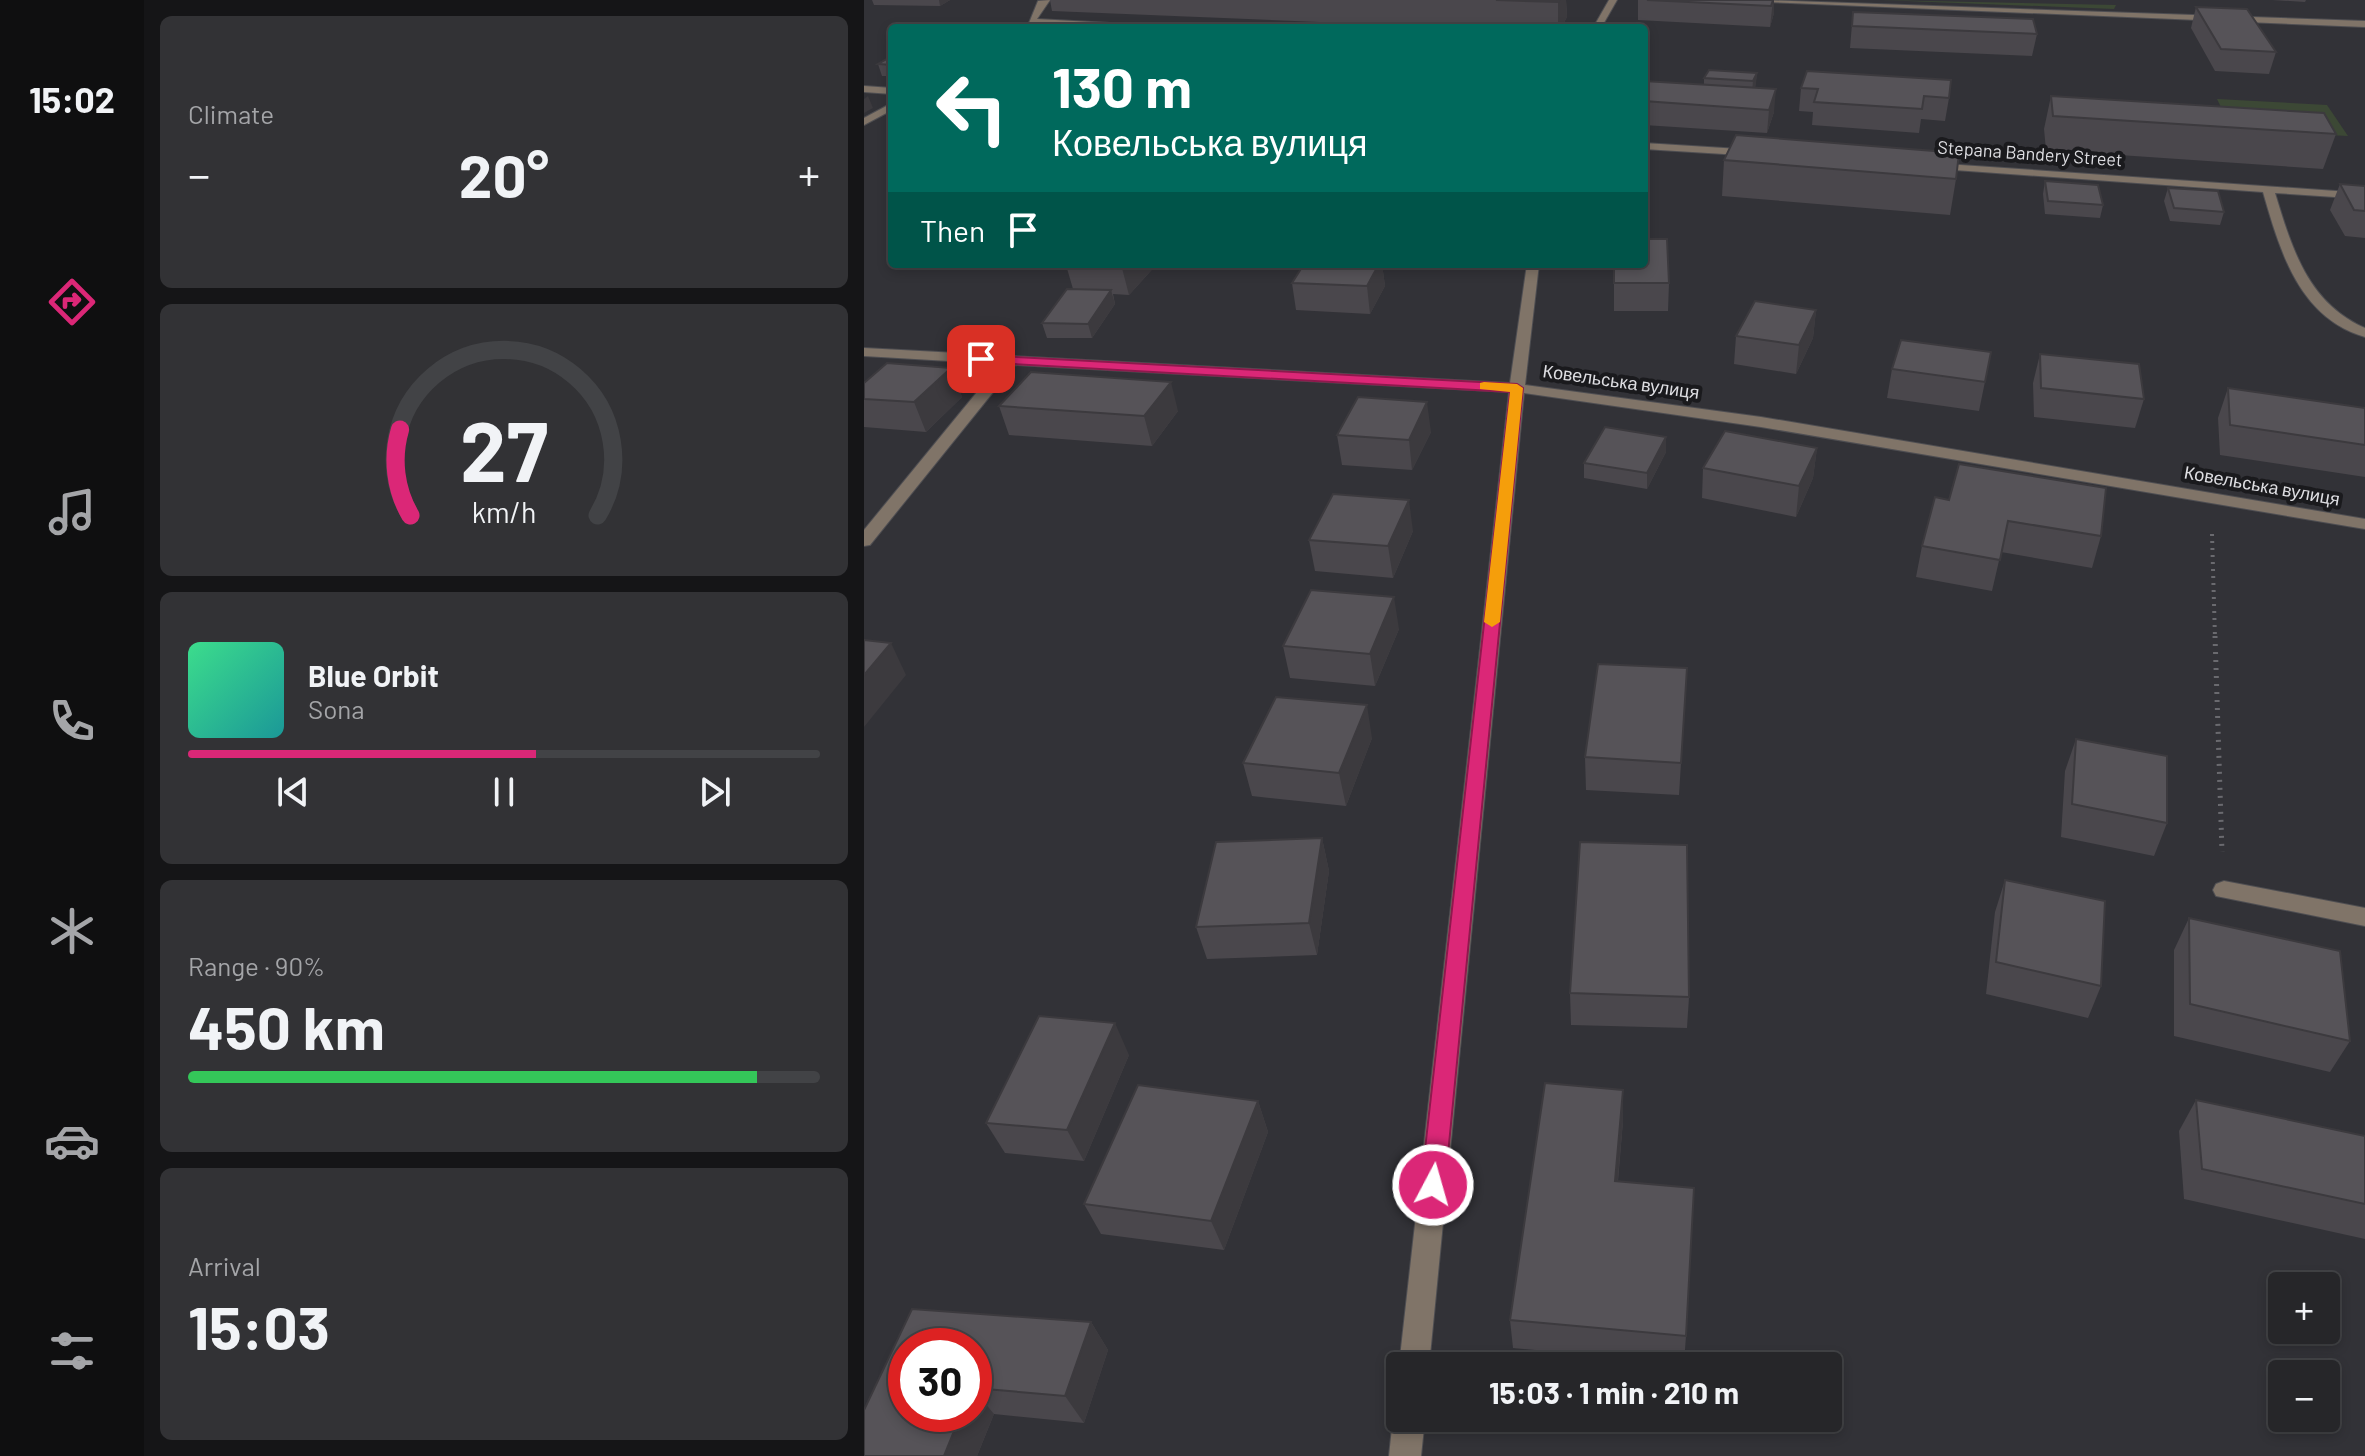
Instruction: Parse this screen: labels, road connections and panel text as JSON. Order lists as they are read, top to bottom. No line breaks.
{"streets":{"street":["Stepana Bandery Street","Ковельська вулиця"]},"page":{"tabs":"15:02","tile":["Climate",["Range · 90%","450 km"],["Arrival","15:03"]],"turn":["130 m","Ковельська вулиця"],"heat":["−","20°","+"],"then":"Then","song":["Blue Orbit","Sona"],"map_buttons":["+","−"],"limit":"30","trip":"15:03 · 1 min · 210 m","gauge":["27","km/h"]}}
